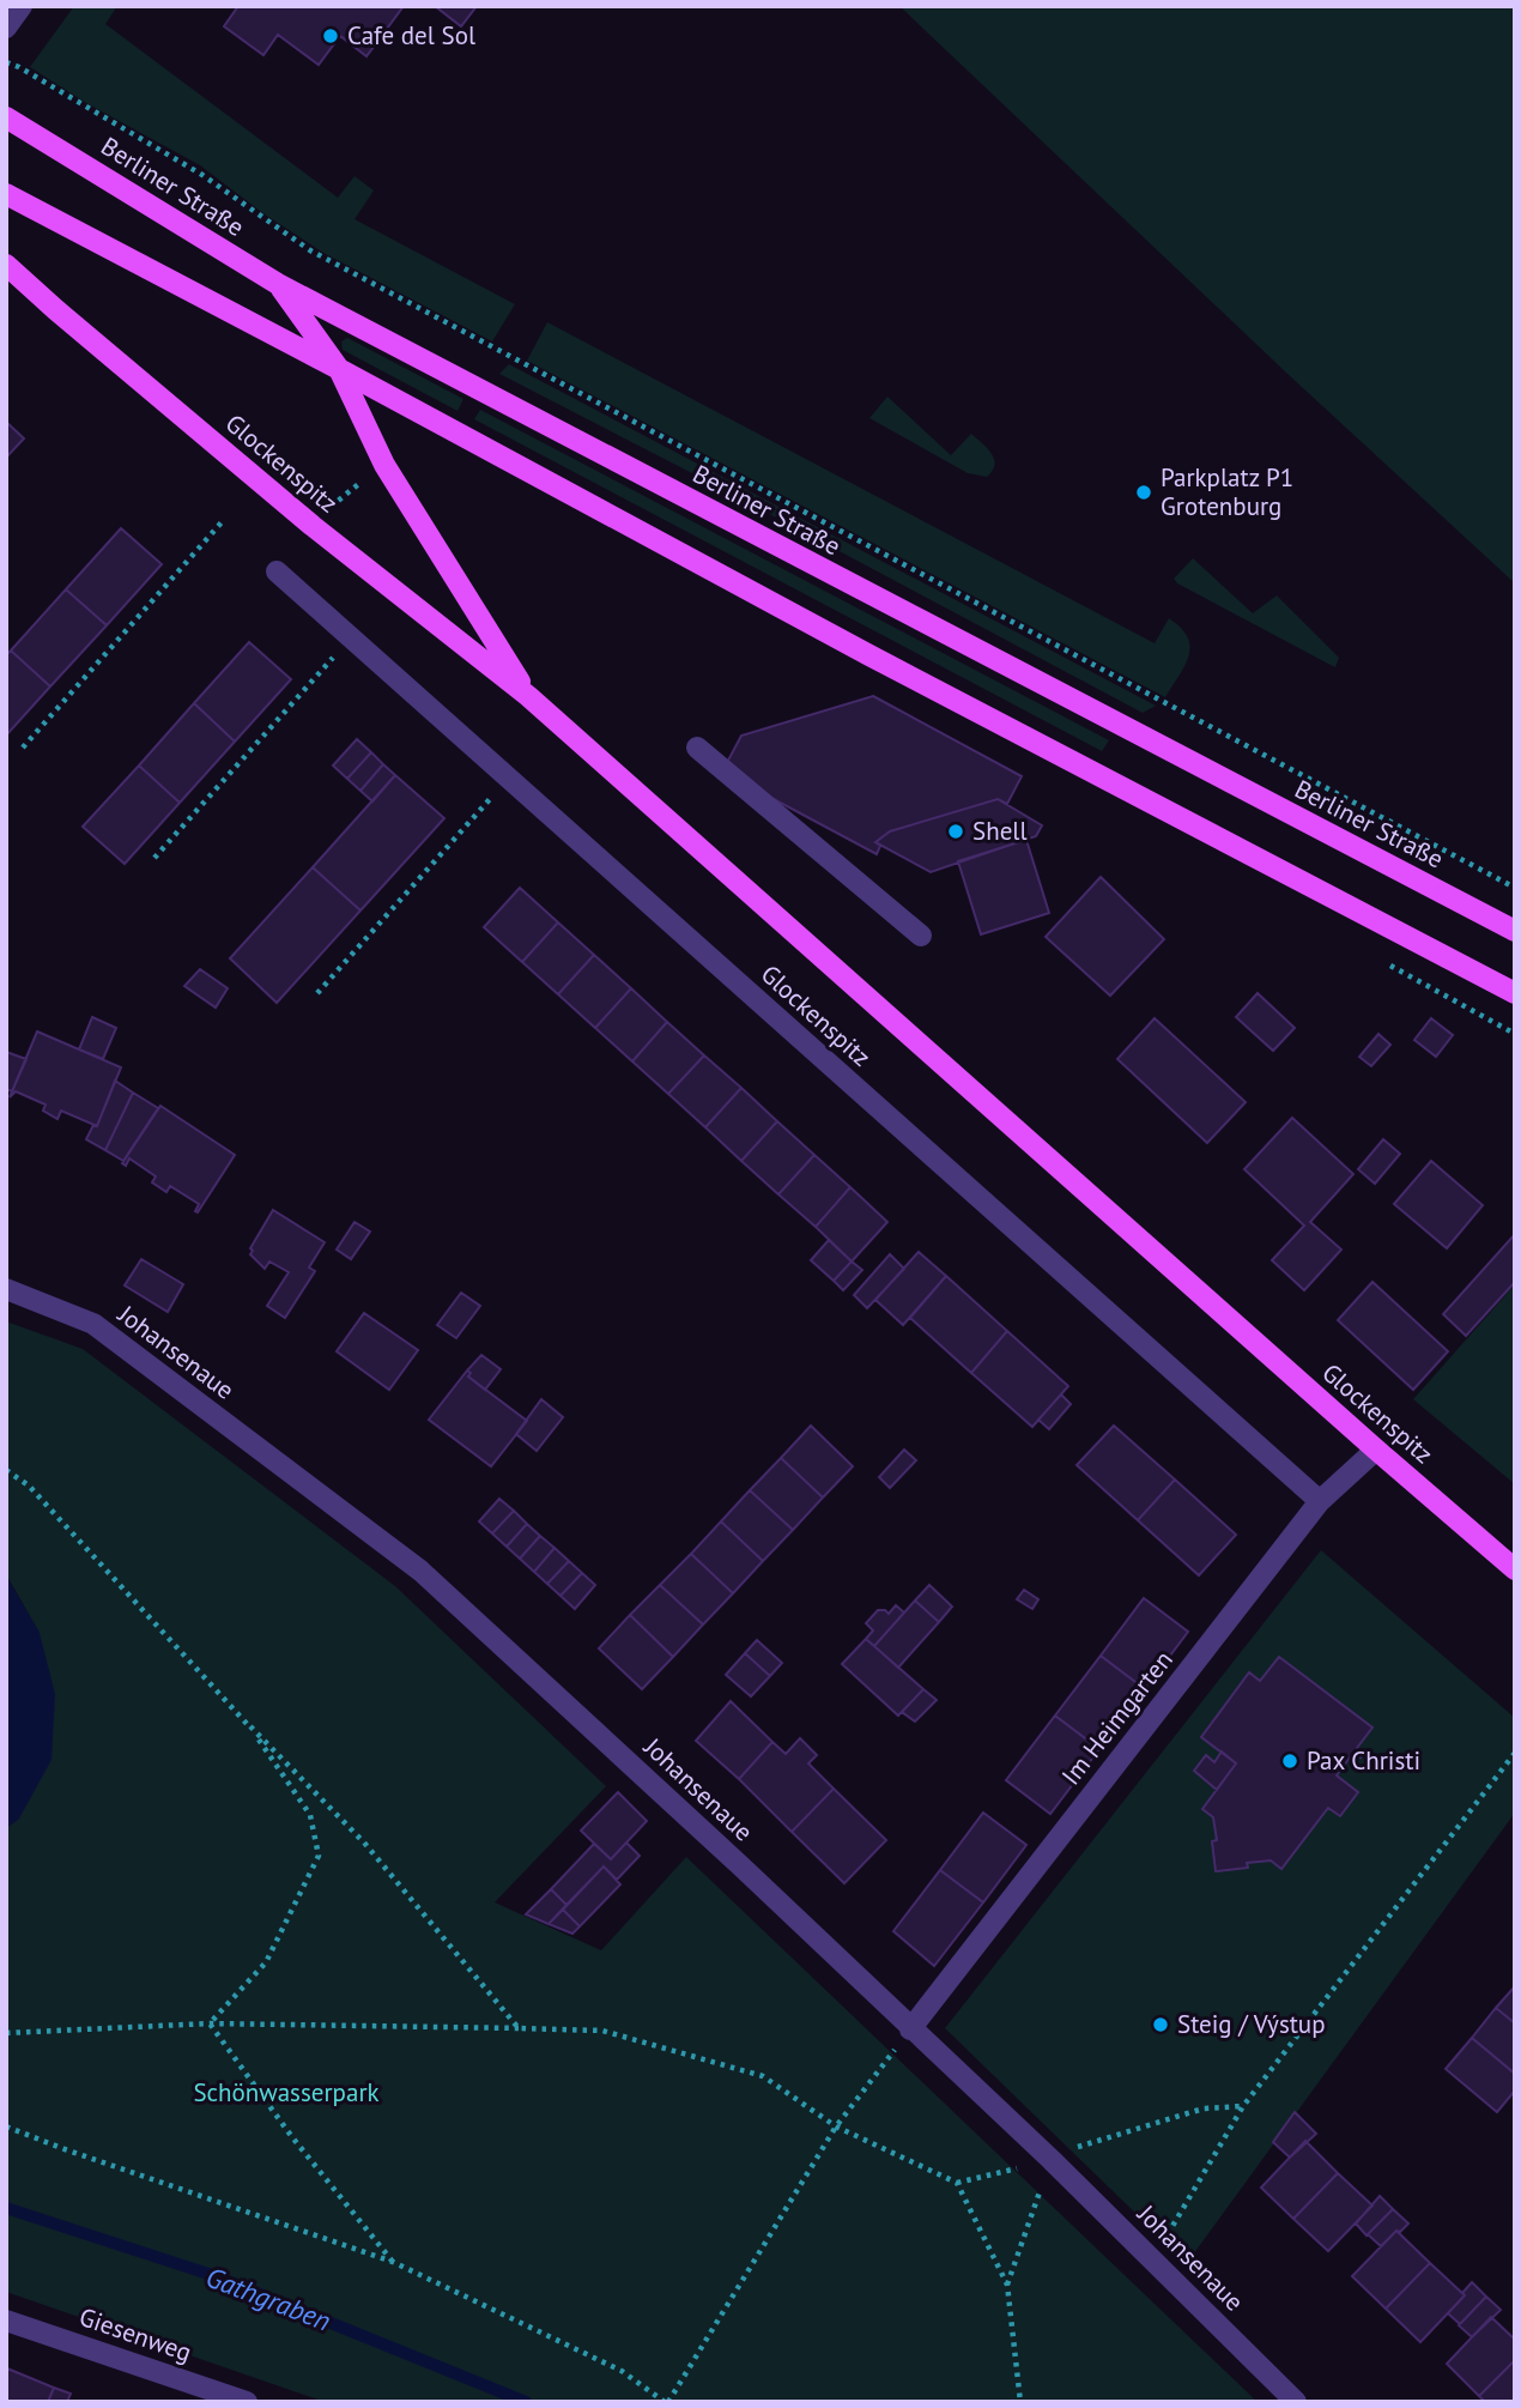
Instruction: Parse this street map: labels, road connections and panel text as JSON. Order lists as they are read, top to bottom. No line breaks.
{"streets":{"main road":["Berliner Straße","Glockenspitz"],"street":["Johansenaue","Im Heimgarten","Giesenweg"]},"crossings":[["Berliner Straße","Glockenspitz"],["Glockenspitz","Im Heimgarten"],["Johansenaue","Im Heimgarten"]],"water":["Gathgraben"],"parks":["Schönwasserpark"],"places":["Cafe del Sol","Parkplatz P1 Grotenburg","Shell","Pax Christi","Steig / Výstup"]}
